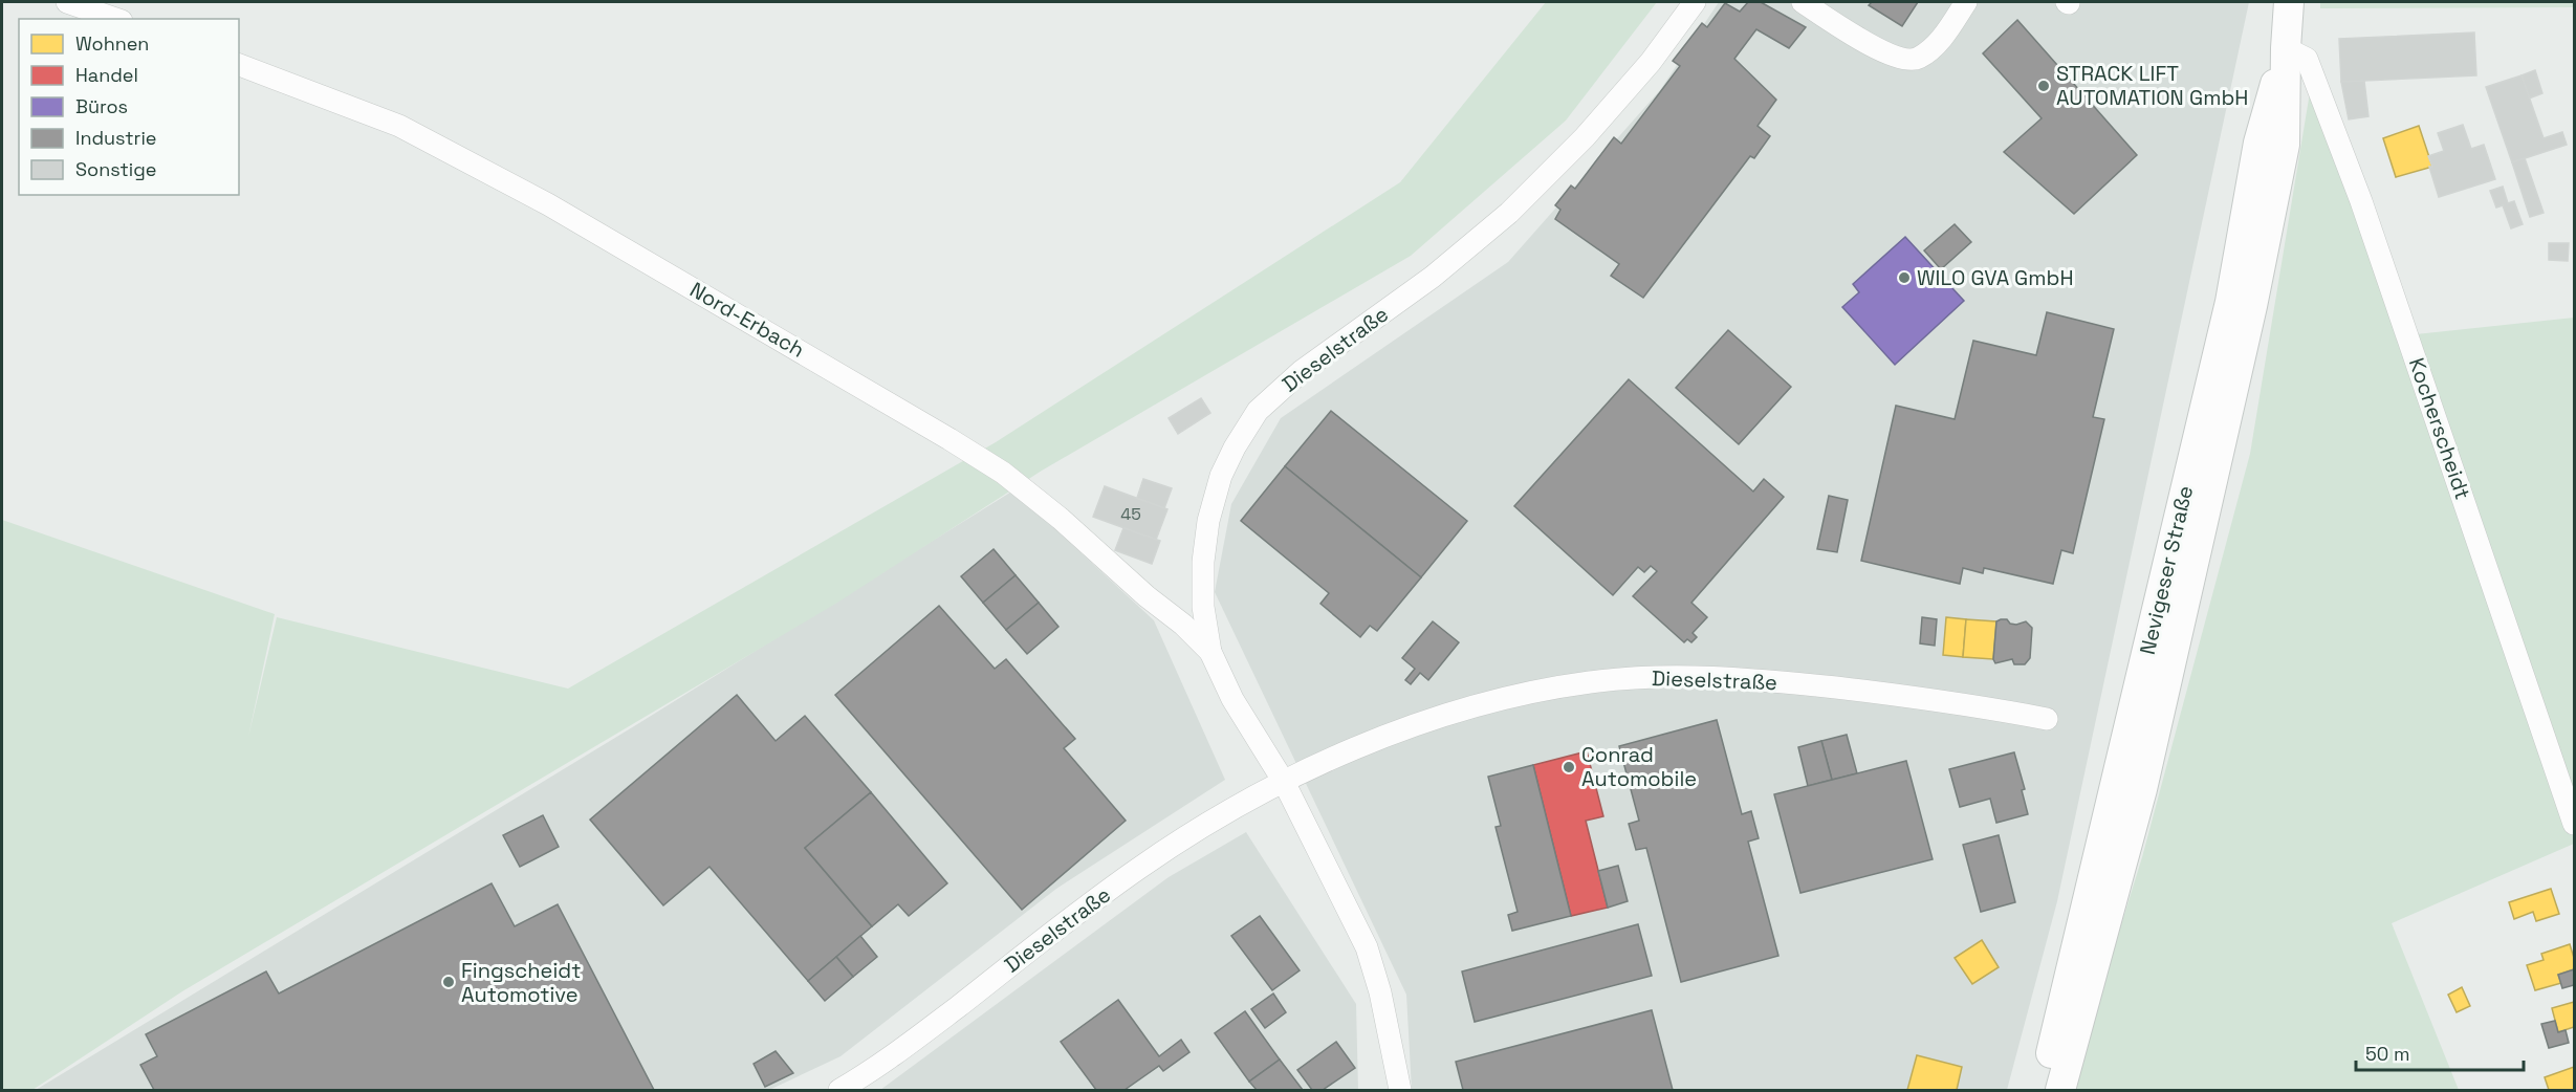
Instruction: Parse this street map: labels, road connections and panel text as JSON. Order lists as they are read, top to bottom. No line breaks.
{"streets":{"main road":["Nevigeser Straße"],"street":["Nord-Erbach","Dieselstraße","Kocherscheidt"]},"crossings":[["Nord-Erbach","Dieselstraße"],["Kocherscheidt","Nevigeser Straße"]],"places":["STRACK LIFT AUTOMATION GmbH","WILO GVA GmbH","Conrad Automobile","Fingscheidt Automotive"],"house_numbers":["45"],"legend":["Wohnen","Handel","Büros","Industrie","Sonstige"],"scale_bar":"50 m"}
